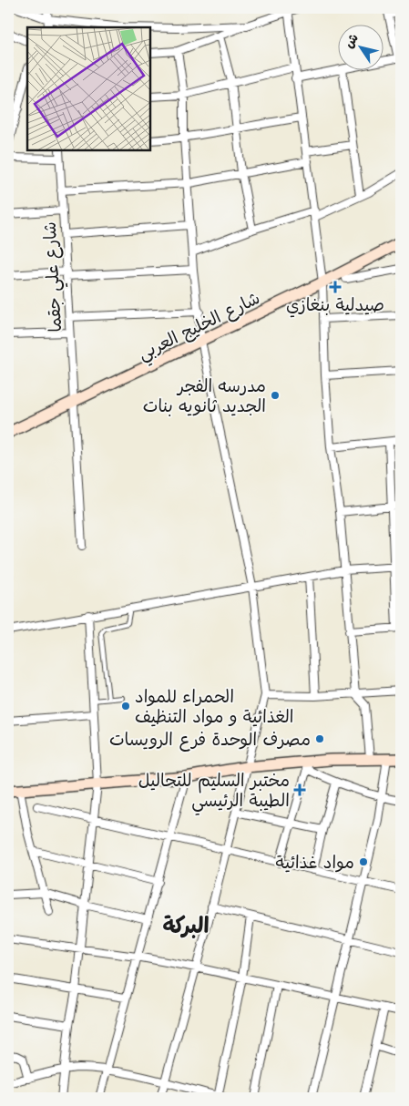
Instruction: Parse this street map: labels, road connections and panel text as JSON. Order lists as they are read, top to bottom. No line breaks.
{"streets":{"main road":["شارع الخليج العربي"],"street":["شارع علي جقما"]},"crossings":[["شارع علي جقما","شارع الخليج العربي"]],"districts":["البركة"],"places":{"health":["صيدلية بنغازي","مختبر السليم للتحاليل الطيبة الرئيسي"],"other":["مدرسه الفجر الجديد ثانويه بنات","الحمراء للمواد الغذائية و مواد التنظيف","مصرف الوحدة فرع الرويسات","مواد غذائية"]},"north":"top left"}
